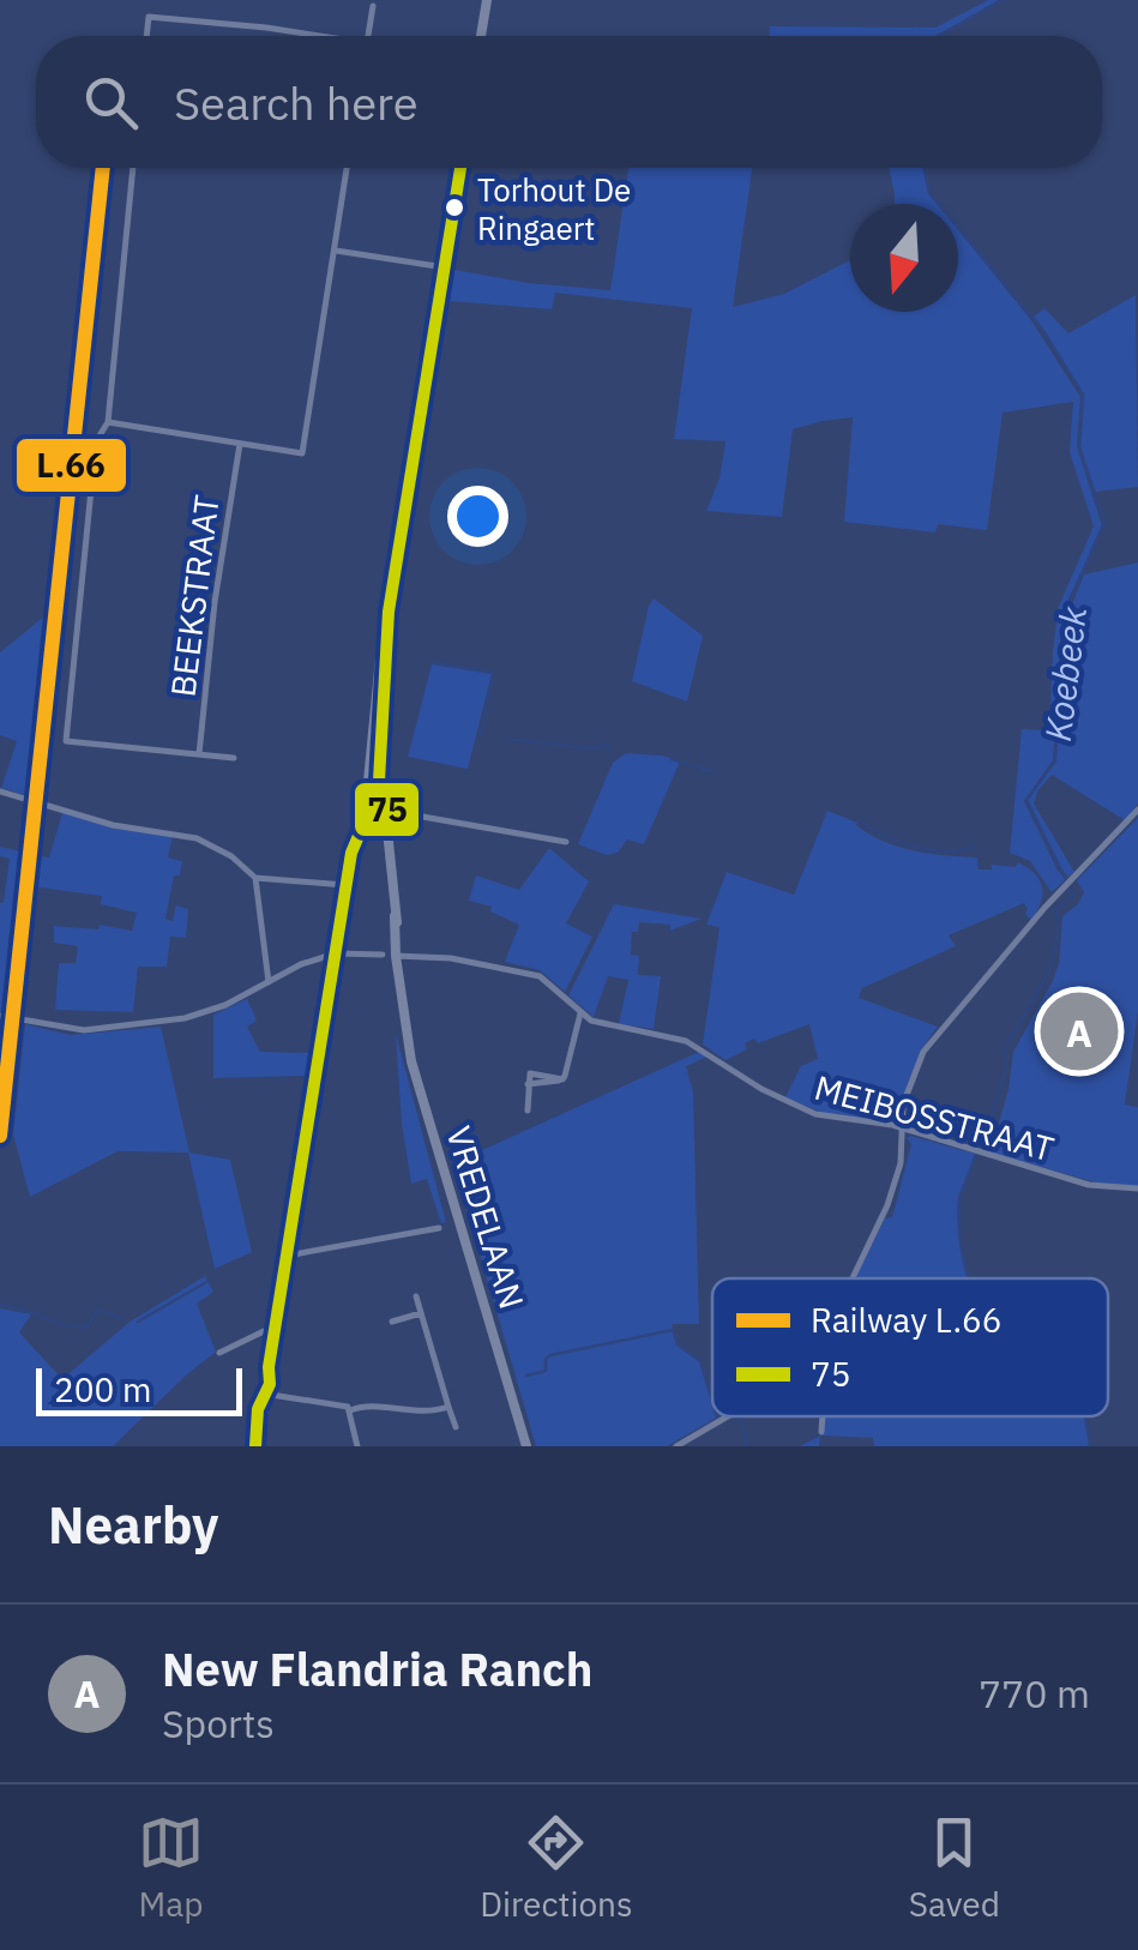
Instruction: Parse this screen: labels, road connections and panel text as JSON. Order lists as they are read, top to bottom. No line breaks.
{"streets":{"main road":["VREDELAAN"],"street":["BEEKSTRAAT","MEIBOSSTRAAT"]},"crossings":[["MEIBOSSTRAAT","VREDELAAN"]],"water":["Koebeek"],"places":["Torhout De Ringaert"],"lines":["rail line L.66","transit line 75"],"legend":["Railway L.66","75"],"scale_bar":"200 m","north":"bottom","page":{"search":"Search here","pins":"A","scale":"200 m","heading":"Nearby","list":[{"mark":"A","name":"New Flandria Ranch","note":"Sports","value":"770 m"}],"nav":["Map","Directions","Saved"]}}
